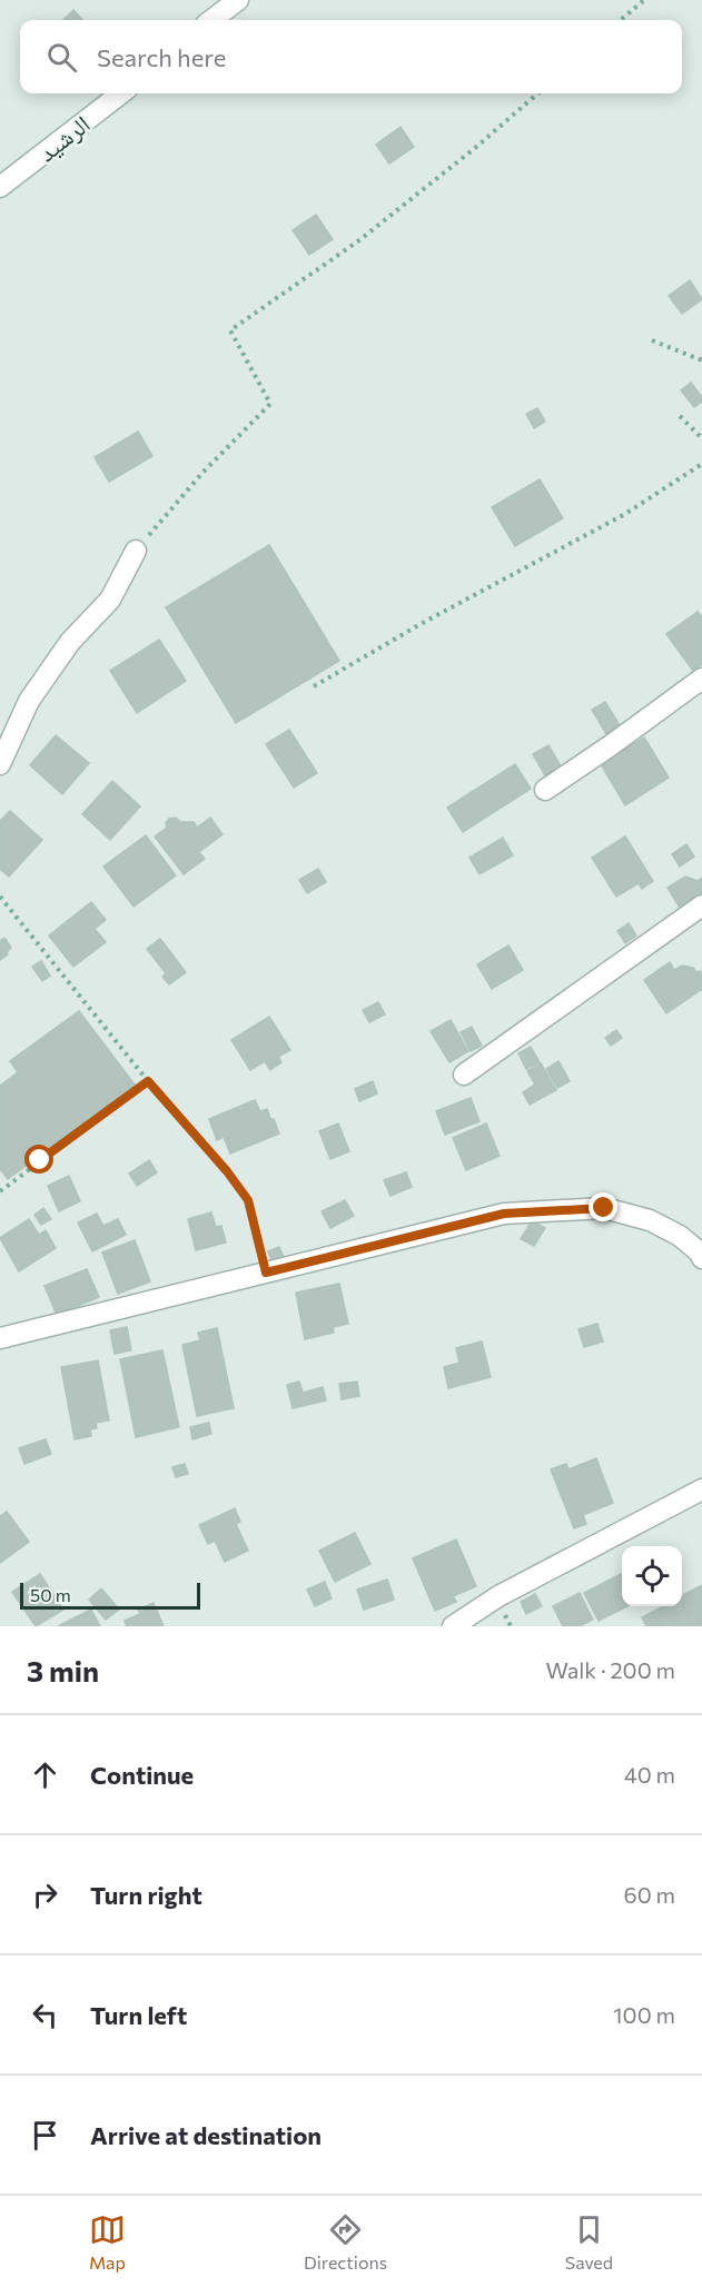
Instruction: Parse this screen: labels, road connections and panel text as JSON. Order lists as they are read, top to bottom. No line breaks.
{"streets":{"street":["الرشيد"]},"scale_bar":"50 m","page":{"search":"Search here","scale":"50 m","heading":["3 min","Walk · 200 m"],"list":[["Continue","40 m"],["Turn right","60 m"],["Turn left","100 m"],"Arrive at destination"],"nav":["Map","Directions","Saved"]}}
